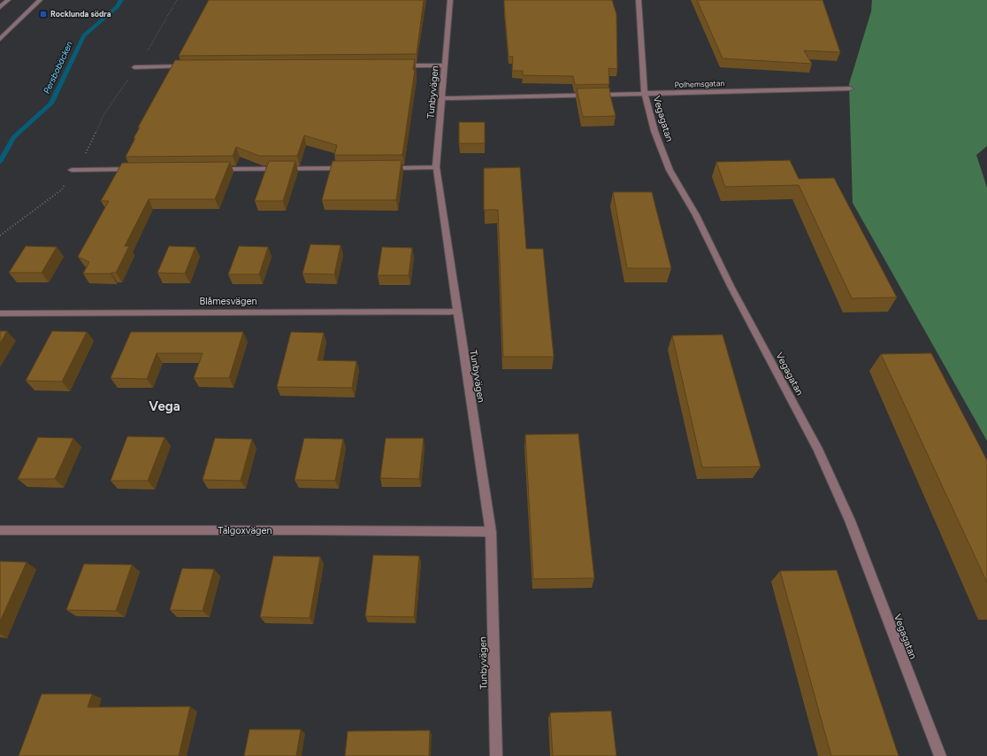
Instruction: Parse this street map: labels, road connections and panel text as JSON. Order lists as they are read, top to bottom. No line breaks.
{"streets":{"street":["Polhemsgatan","Tunbyvägen","Vegagatan","Blåmesvägen","Talgoxvägen"]},"crossings":[["Polhemsgatan","Tunbyvägen"],["Polhemsgatan","Vegagatan"],["Tunbyvägen","Blåmesvägen"],["Tunbyvägen","Talgoxvägen"]],"districts":["Vega"],"water":["Persbobäcken"],"places":{"transit":["Rocklunda södra"]}}
